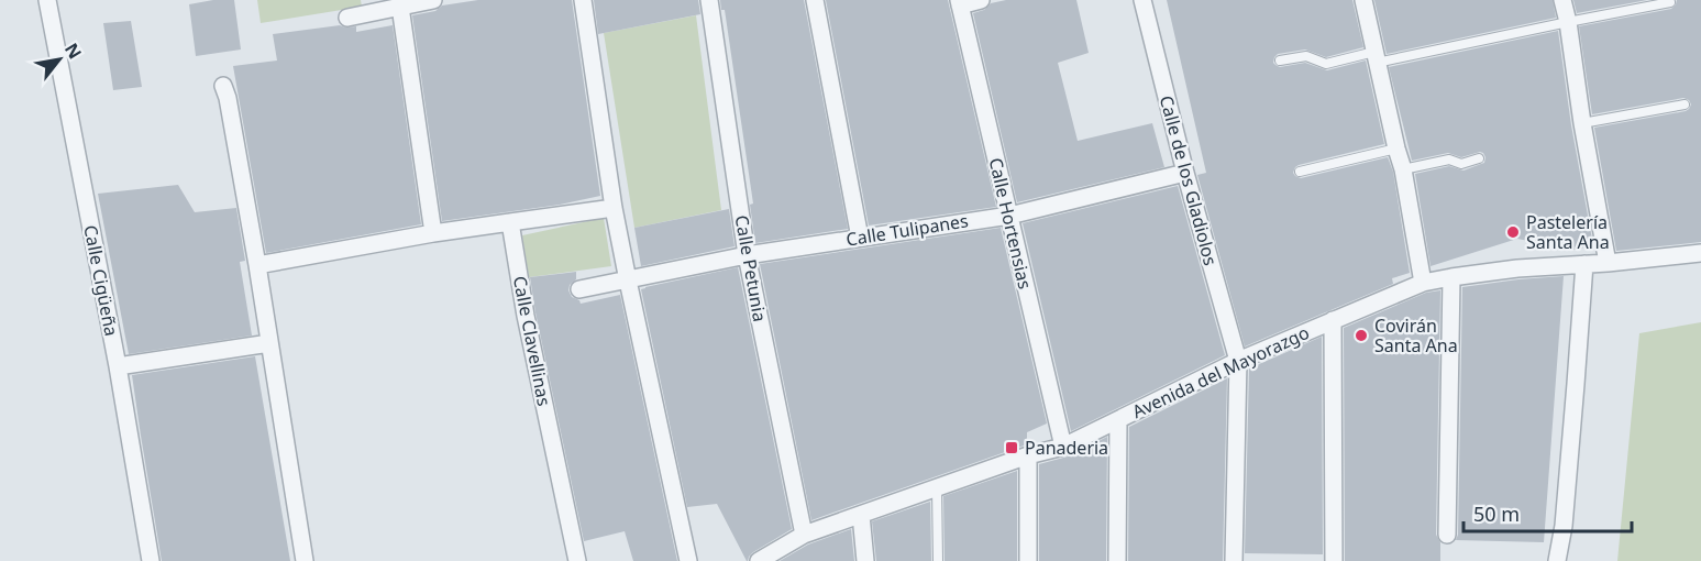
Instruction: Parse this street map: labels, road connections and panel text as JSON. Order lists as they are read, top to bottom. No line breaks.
{"streets":{"street":["Calle de los Gladiolos","Calle Hortensias","Calle Tulipanes","Calle Petunia","Calle Cigüeña","Calle Clavellinas","Avenida del Mayorazgo"]},"crossings":[["Calle de los Gladiolos","Calle Tulipanes"],["Calle de los Gladiolos","Avenida del Mayorazgo"],["Calle Hortensias","Calle Tulipanes"],["Calle Hortensias","Avenida del Mayorazgo"],["Calle Tulipanes","Calle Petunia"],["Calle Petunia","Avenida del Mayorazgo"]],"places":{"other":["Pastelería Santa Ana","Covirán Santa Ana"],"transit":["Panaderia"]},"scale_bar":"50 m","north":"top right"}
